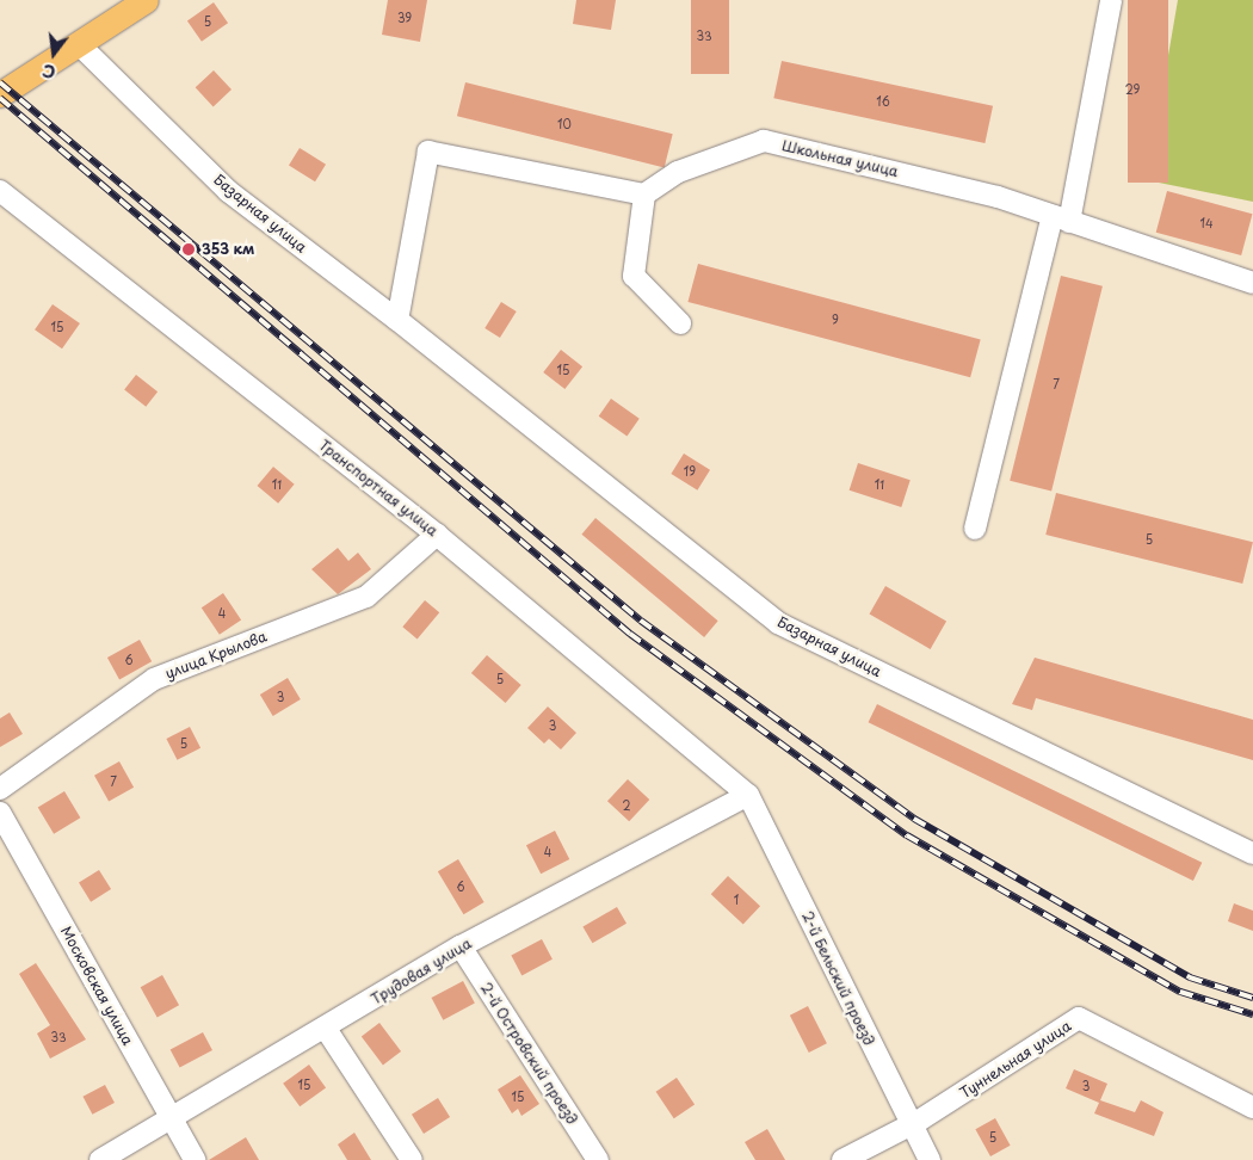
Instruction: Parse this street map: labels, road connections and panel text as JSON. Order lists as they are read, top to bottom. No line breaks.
{"streets":{"street":["Школьная улица","Базарная улица","Транспортная улица","улица Крылова","Трудовая улица","2-й Бельский проезд","Московская улица","2-й Островский проезд","Туннельная улица"]},"crossings":[["Транспортная улица","улица Крылова"],["Транспортная улица","Трудовая улица"],["Транспортная улица","2-й Бельский проезд"],["Трудовая улица","2-й Бельский проезд"],["Трудовая улица","Московская улица"],["Трудовая улица","2-й Островский проезд"],["2-й Бельский проезд","Туннельная улица"]],"places":["353 км"],"house_numbers":["39","5","33","29","16","10","14","9","15","15","7","19","11","11","5","4","6","5","3","3","5","7","2","4","6","1","33","15","3","15","5"],"north":"bottom"}
